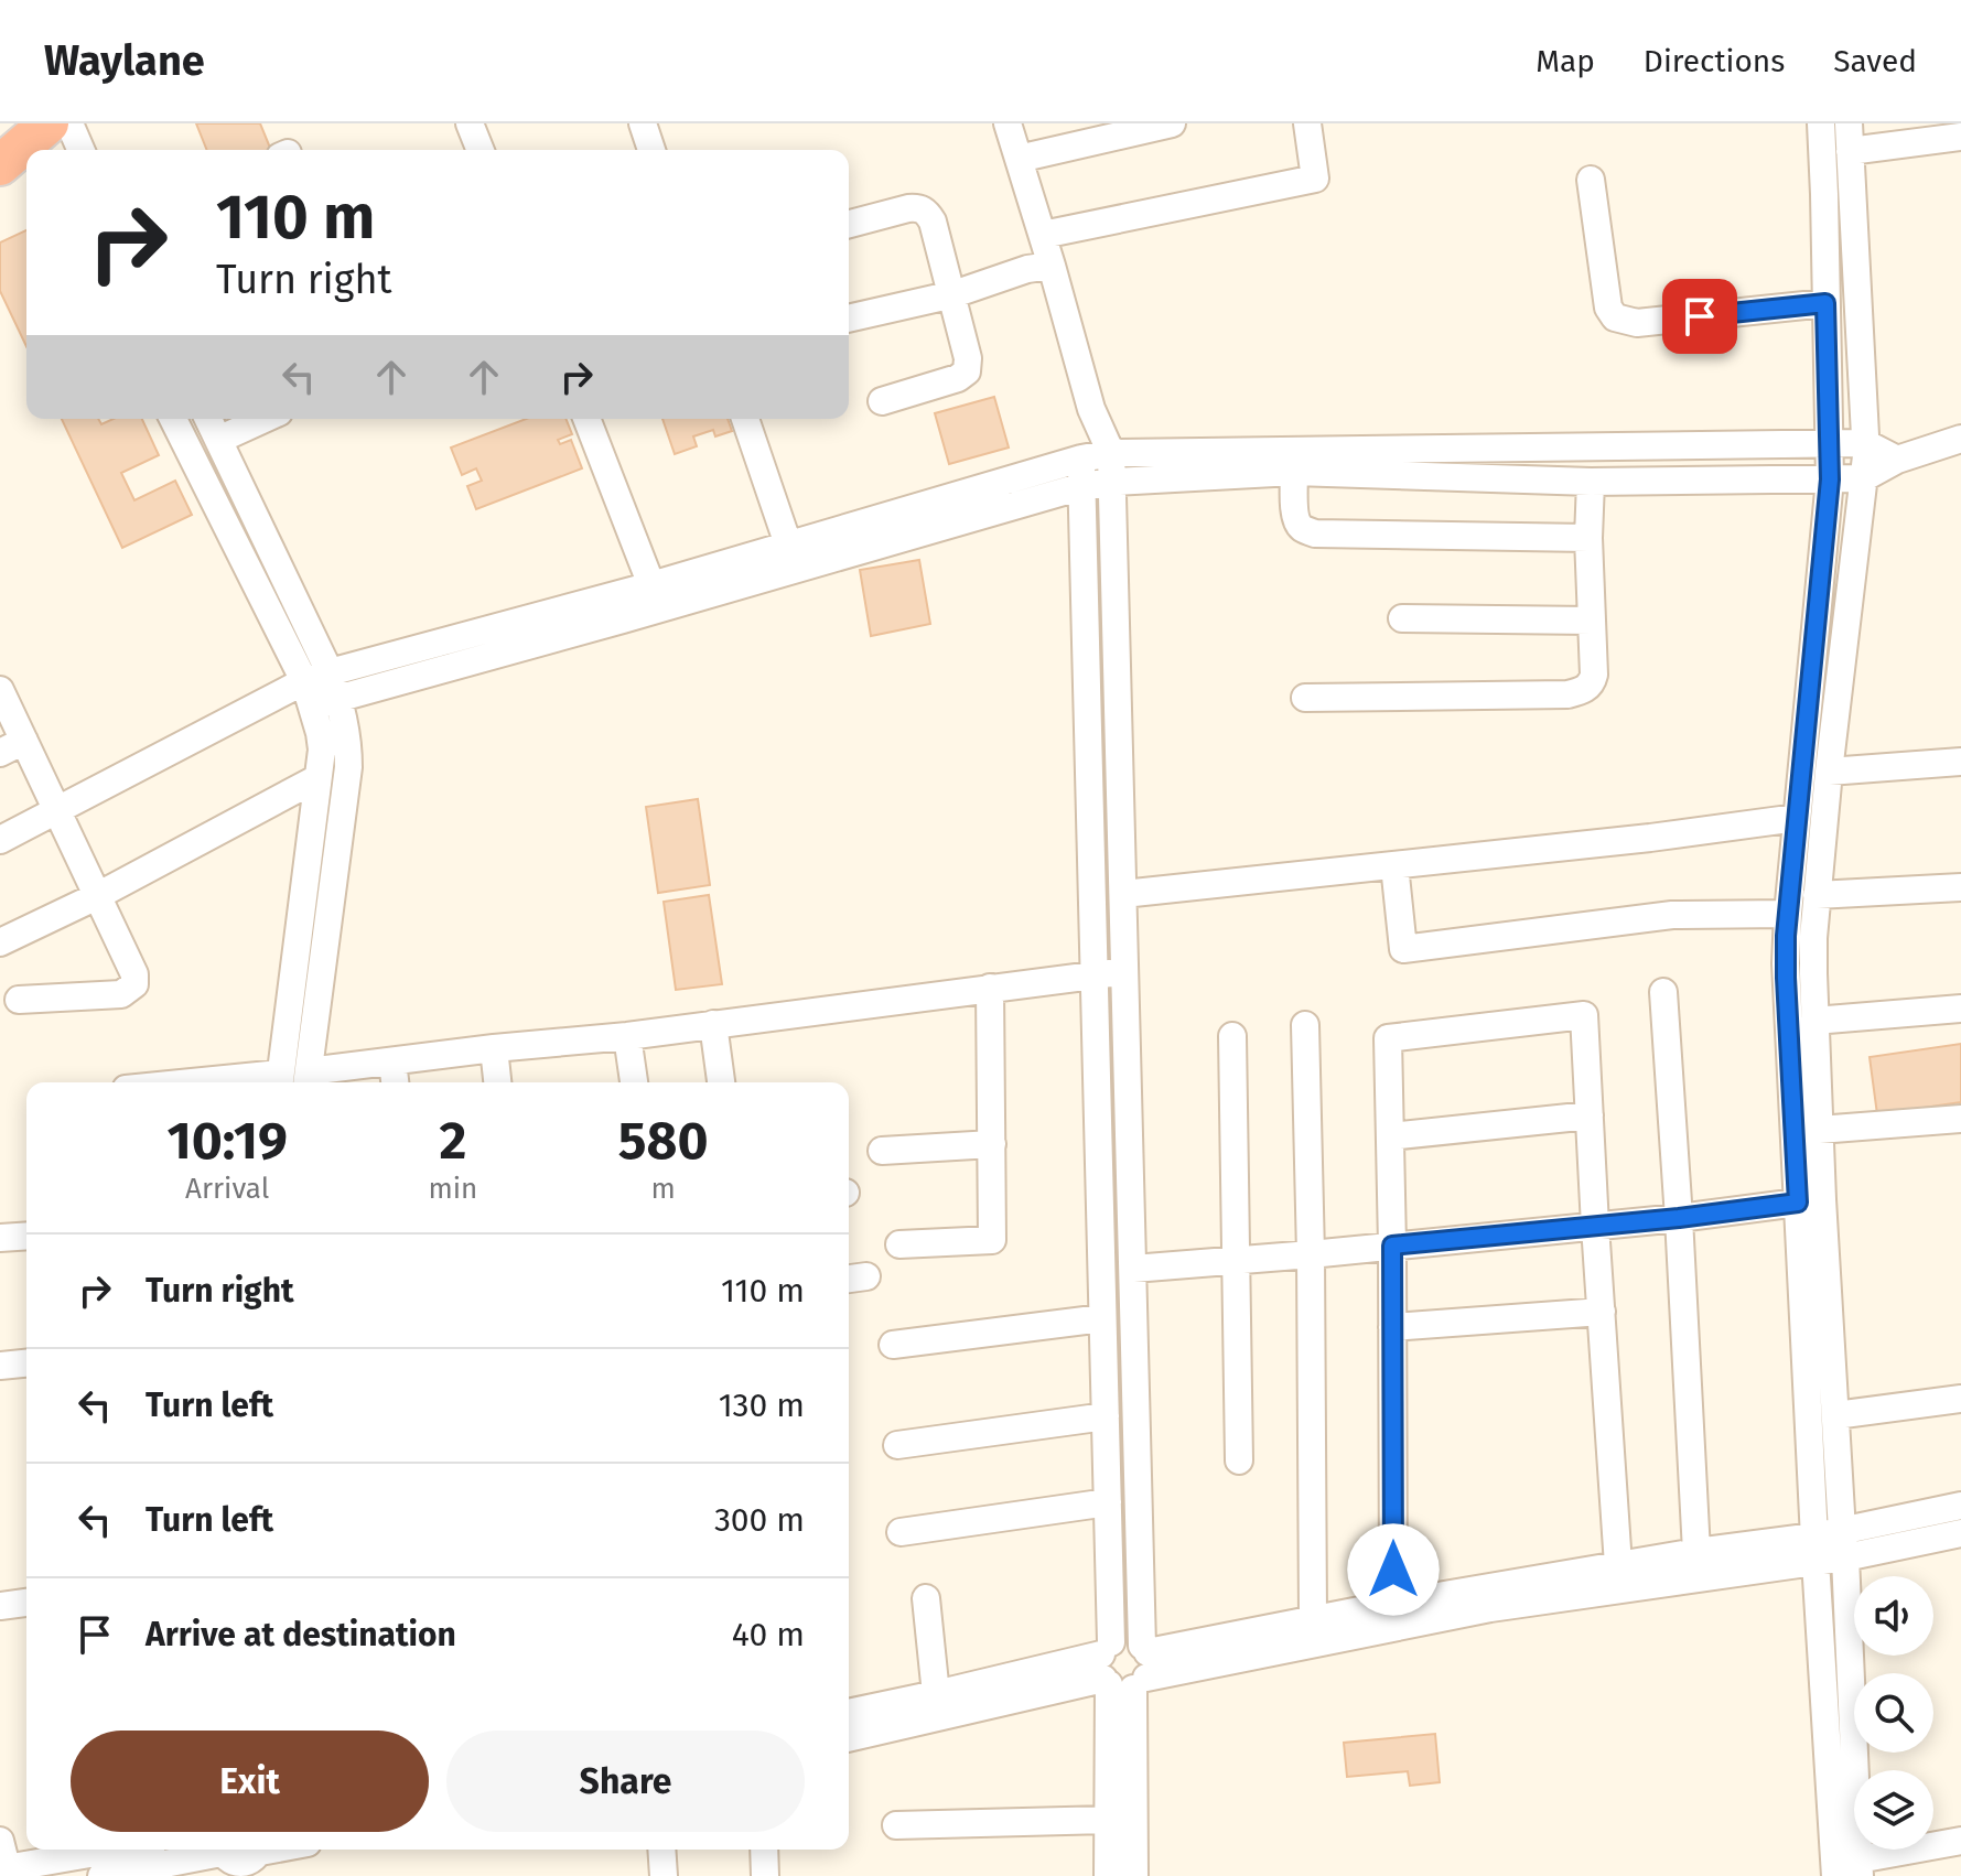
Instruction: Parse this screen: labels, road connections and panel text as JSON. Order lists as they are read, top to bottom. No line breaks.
{"page":{"header":"Waylane","nav":["Map","Directions","Saved"],"turn":["110 m","Turn right"],"eta":["10:19","Arrival","2","min","580","m"],"list":[{"name":"Turn right","value":"110 m"},{"name":"Turn left","value":"130 m"},{"name":"Turn left","value":"300 m"},{"name":"Arrive at destination","value":"40 m"}],"buttons":["Exit","Share"]}}
